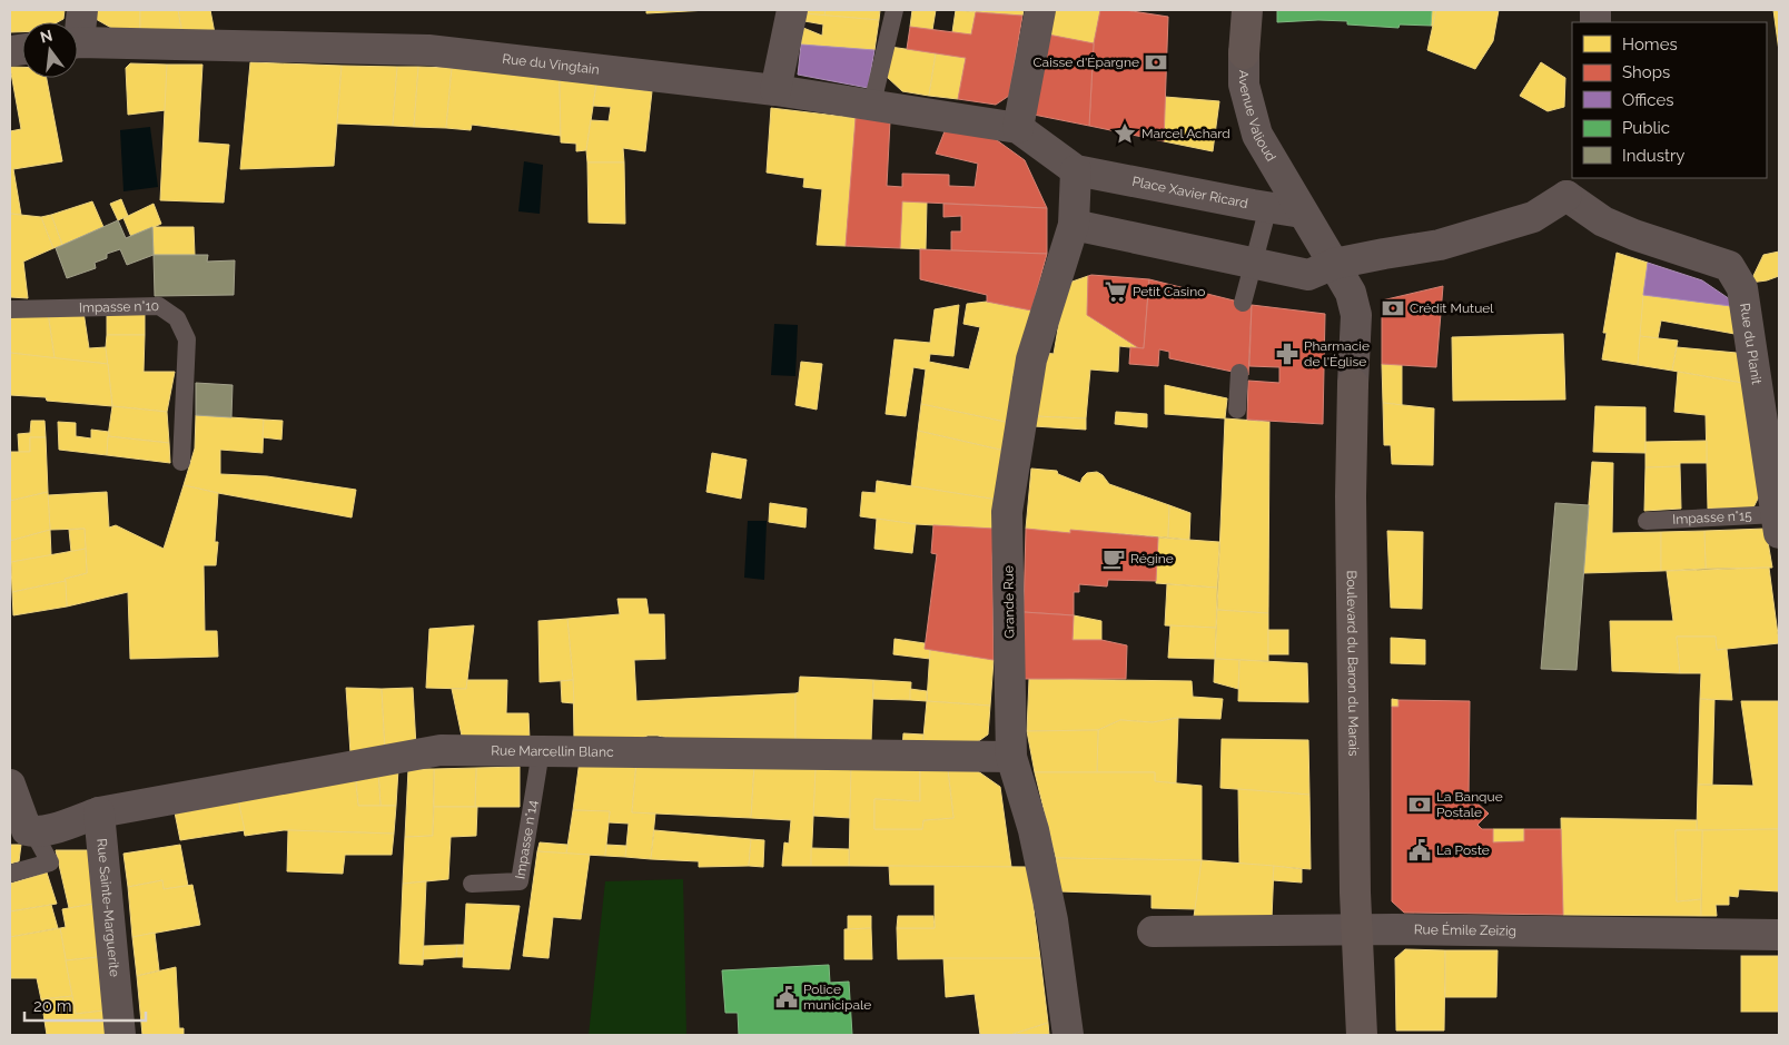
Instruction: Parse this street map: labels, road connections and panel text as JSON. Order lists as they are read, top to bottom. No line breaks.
{"streets":{"main road":["Avenue Valioud","Boulevard du Baron du Marais"],"street":["Rue du Vingtain","Place Xavier Ricard","Rue du Planit","Grande Rue","Rue Marcellin Blanc","Rue Sainte-Marguerite","Rue Émile Zeizig"],"lane":["Impasse n°10","Impasse n°15","Impasse n°14"]},"crossings":[["Rue du Vingtain","Place Xavier Ricard"],["Avenue Valioud","Place Xavier Ricard"],["Place Xavier Ricard","Grande Rue"],["Rue du Planit","Impasse n°15"],["Grande Rue","Rue Marcellin Blanc"],["Boulevard du Baron du Marais","Rue Émile Zeizig"],["Rue Marcellin Blanc","Impasse n°14"],["Rue Marcellin Blanc","Rue Sainte-Marguerite"]],"places":{"bank":["Caisse d'Épargne","Crédit Mutuel","La Banque Postale"],"place":["Marcel Achard"],"supermarket":["Petit Casino"],"pharmacy":["Pharmacie de l'Église"],"cafe":["Régine"],"public building":["La Poste","Police municipale"]},"legend":["Homes","Shops","Offices","Public","Industry"],"scale_bar":"20 m","north":"top"}
